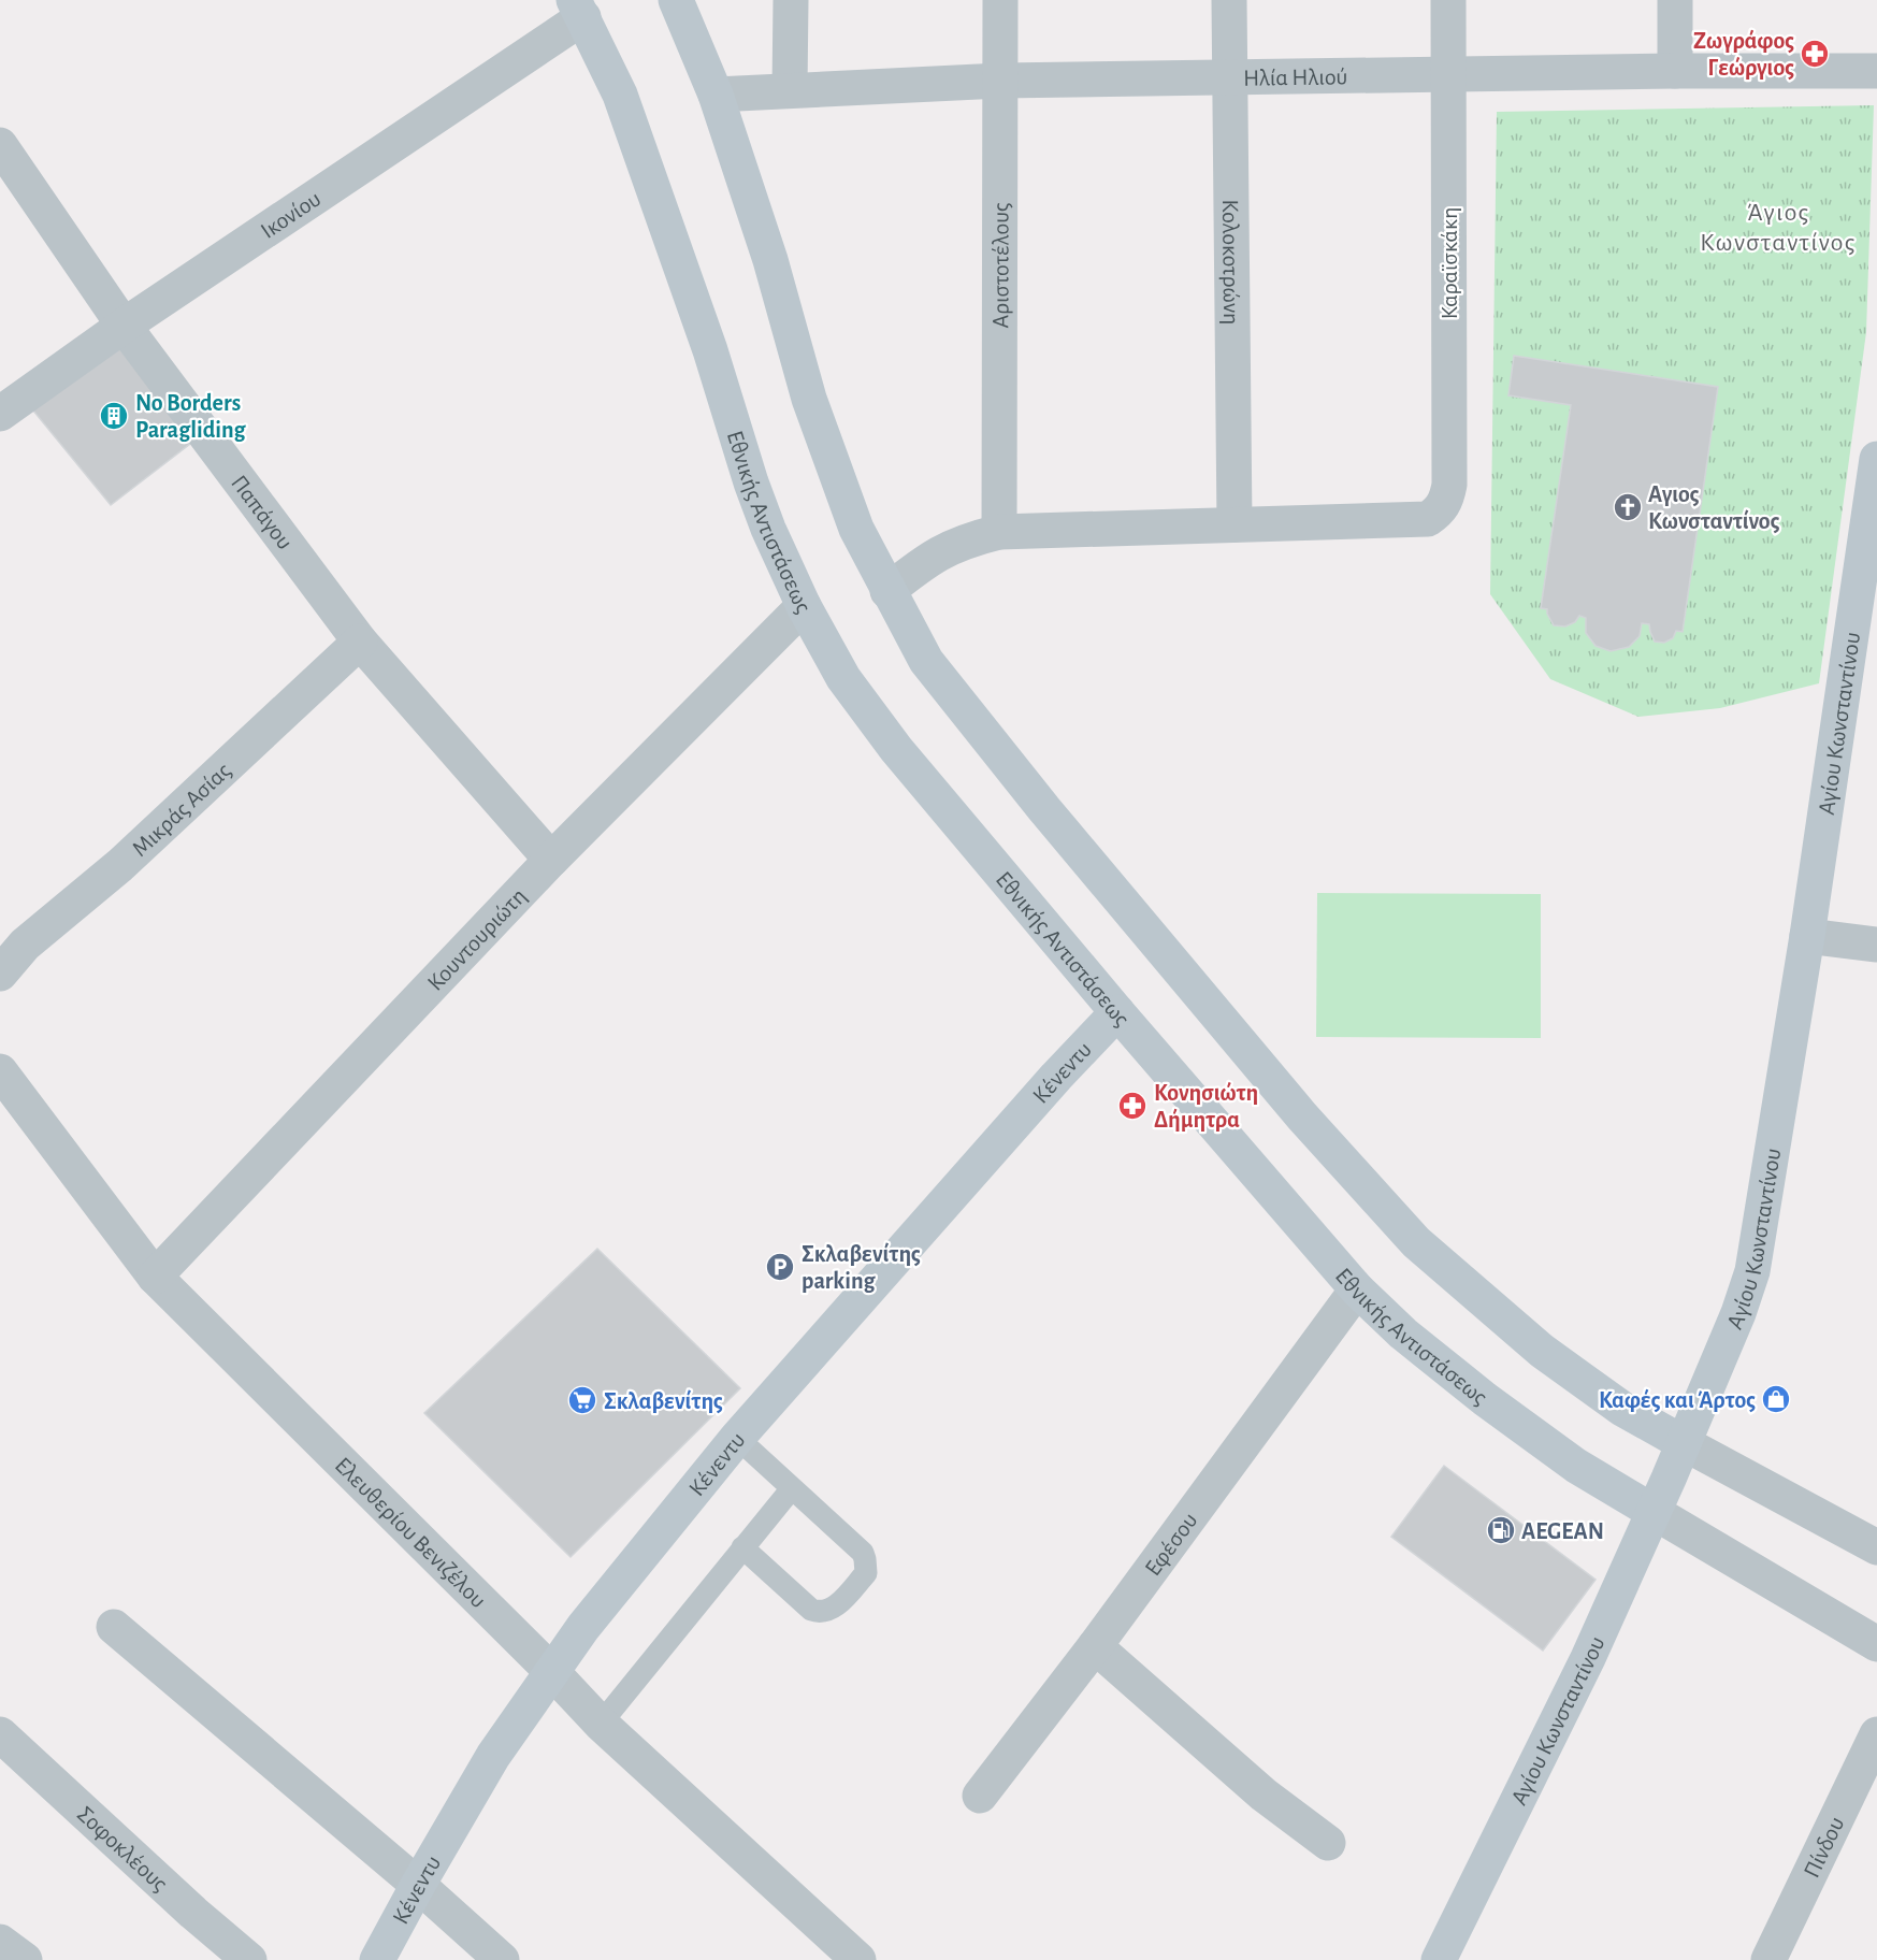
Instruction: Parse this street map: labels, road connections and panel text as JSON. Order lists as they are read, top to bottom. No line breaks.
{"streets":{"main road":["Εθνικής Αντιστάσεως","Αγίου Κωνσταντίνου","Κένεντυ"],"street":["Ηλία Ηλιού","Ικονίου","Κολοκοτρώνη","Καραϊσκάκη","Αριστοτέλους","Παπάγου","Μικράς Ασίας","Κουντουριώτη","Ελευθερίου Βενιζέλου","Εφέσου","Πίνδου","Σοφοκλέους"]},"crossings":[["Ηλία Ηλιού","Κολοκοτρώνη"],["Ηλία Ηλιού","Καραϊσκάκη"],["Ηλία Ηλιού","Αριστοτέλους"],["Ικονίου","Παπάγου"],["Ικονίου","Εθνικής Αντιστάσεως"],["Κολοκοτρώνη","Καραϊσκάκη"],["Παπάγου","Μικράς Ασίας"],["Παπάγου","Κουντουριώτη"],["Εθνικής Αντιστάσεως","Αγίου Κωνσταντίνου"],["Εθνικής Αντιστάσεως","Κουντουριώτη"],["Εθνικής Αντιστάσεως","Κένεντυ"],["Εθνικής Αντιστάσεως","Εφέσου"],["Κουντουριώτη","Ελευθερίου Βενιζέλου"],["Κένεντυ","Ελευθερίου Βενιζέλου"]],"districts":["Άγιος Κωνσταντίνος"],"places":{"pharmacy":["Ζωγράφος Γεώργιος","Κονησιώτη Δήμητρα"],"building":["No Borders Paragliding"],"church":["Αγιος Κωνσταντίνος"],"parking":["Σκλαβενίτης parking"],"shop":["Καφές και Άρτος"],"supermarket":["Σκλαβενίτης"],"fuel station":["AEGEAN"]}}
